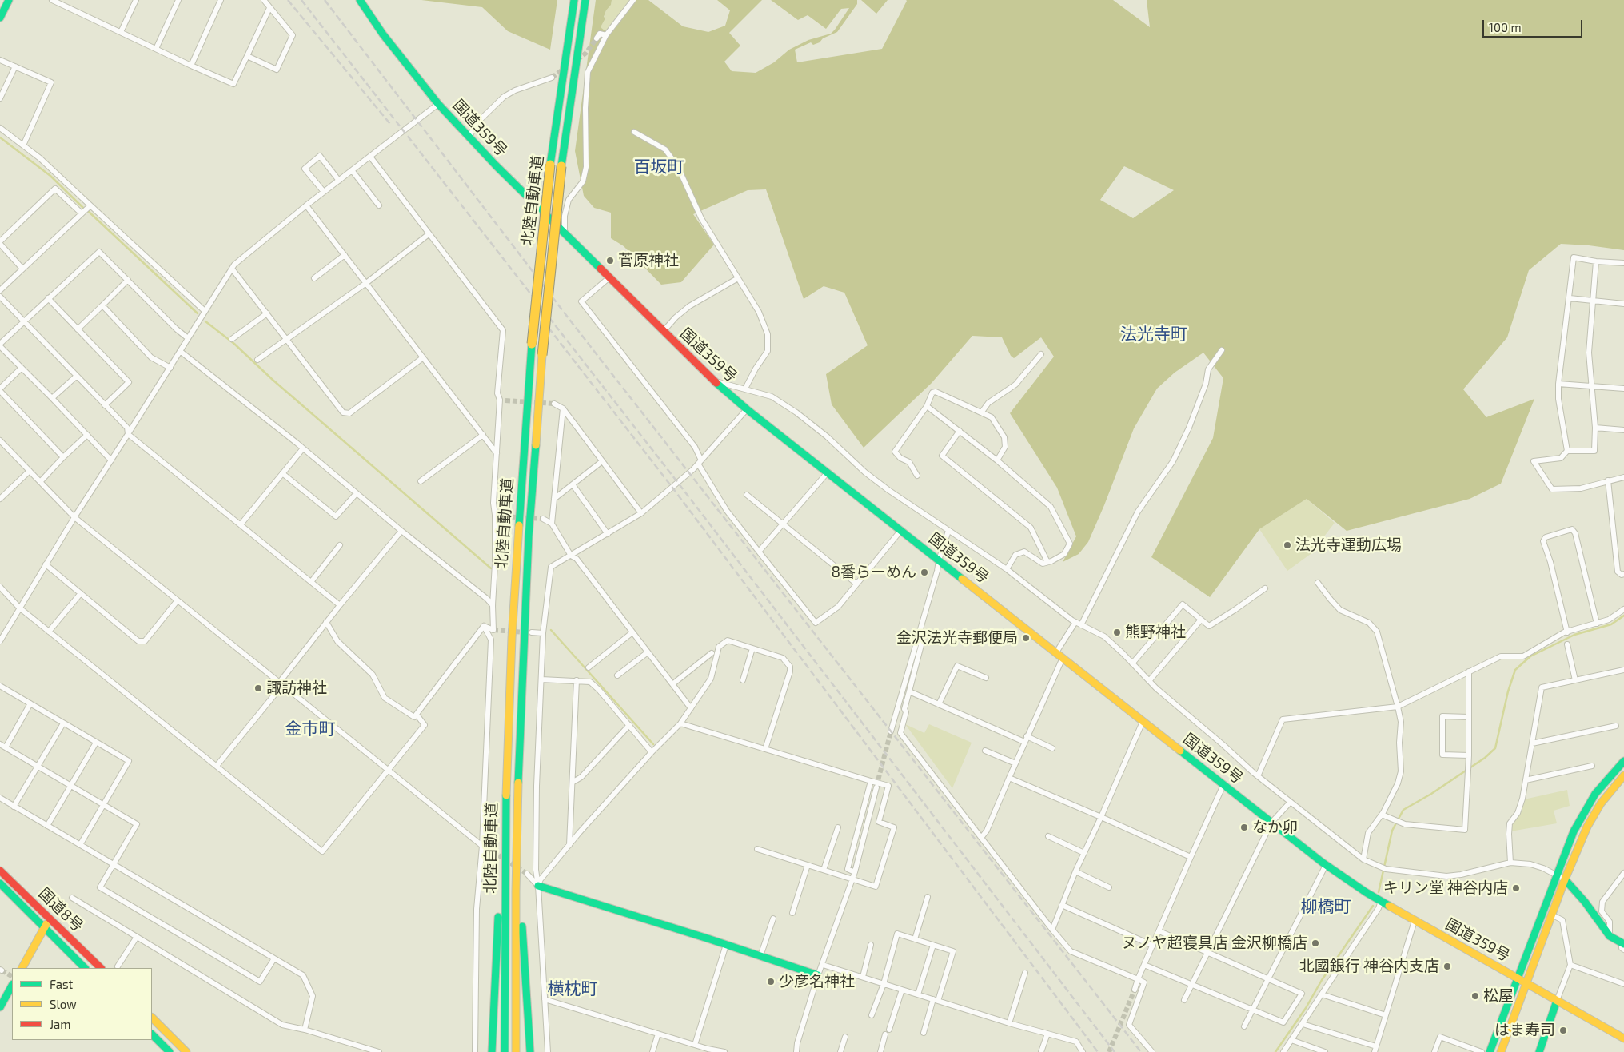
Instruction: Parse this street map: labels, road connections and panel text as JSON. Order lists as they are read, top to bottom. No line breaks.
{"streets":{"main road":["国道359号","北陸自動車道","国道8号"]},"districts":["百坂町","法光寺町","金市町","柳橋町","横枕町"],"places":["菅原神社","法光寺運動広場","8番らーめん","熊野神社","金沢法光寺郵便局","諏訪神社","なか卯","キリン堂 神谷内店","ヌノヤ超寝具店 金沢柳橋店","北國銀行 神谷内支店","少彦名神社","松屋","はま寿司"],"legend":["Fast","Slow","Jam"],"scale_bar":"100 m"}
